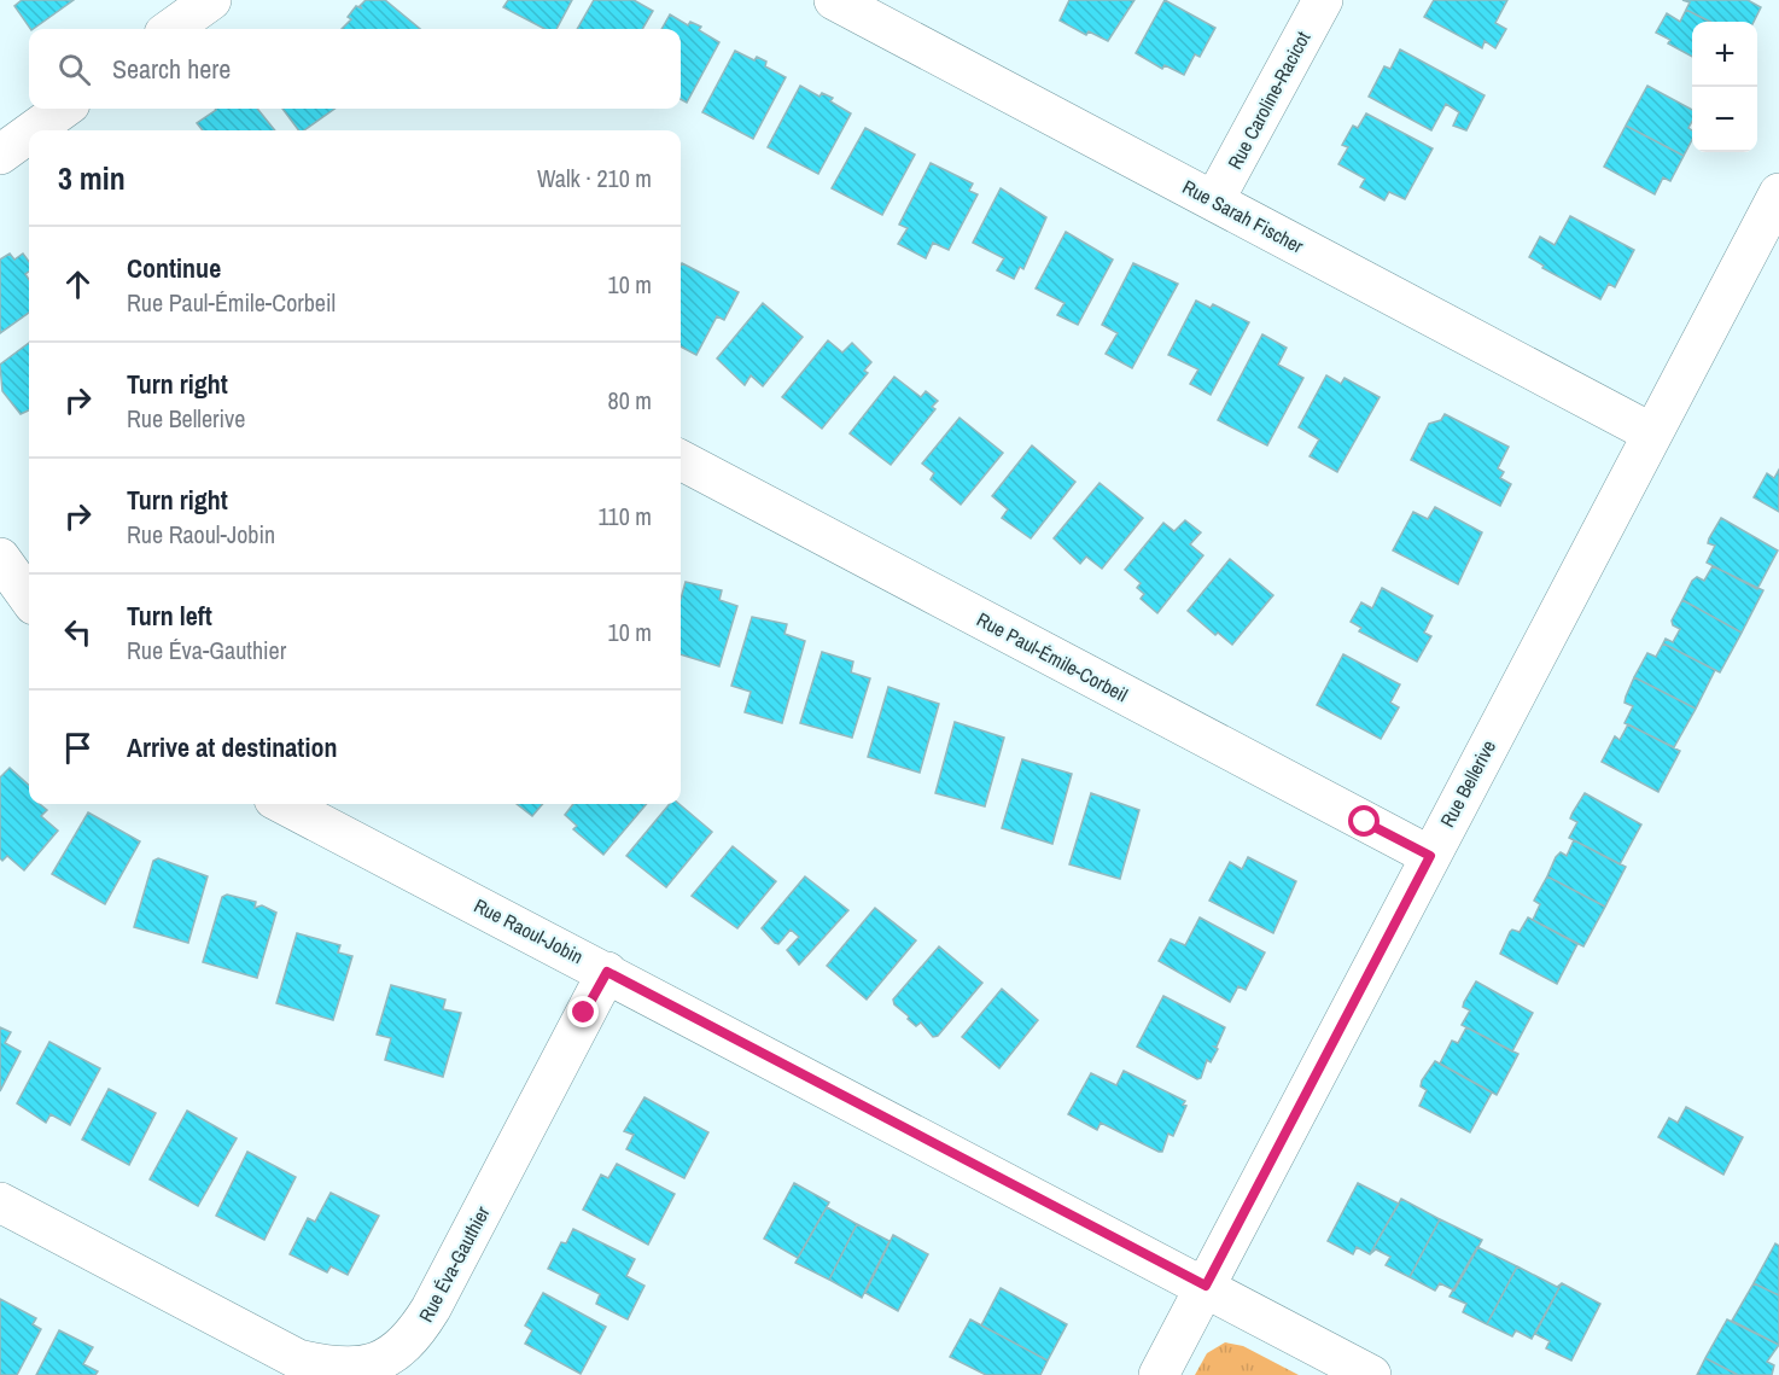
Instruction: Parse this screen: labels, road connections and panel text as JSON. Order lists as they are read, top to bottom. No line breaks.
{"streets":{"street":["Rue Caroline-Racicot","Rue Sarah Fischer","Rue Paul-Émile-Corbeil","Rue Bellerive","Rue Raoul-Jobin","Rue Éva-Gauthier"]},"crossings":[["Rue Caroline-Racicot","Rue Sarah Fischer"],["Rue Sarah Fischer","Rue Bellerive"],["Rue Paul-Émile-Corbeil","Rue Bellerive"],["Rue Bellerive","Rue Raoul-Jobin"],["Rue Raoul-Jobin","Rue Éva-Gauthier"]],"page":{"map_buttons":["+","−"],"search":"Search here","heading":["3 min","Walk · 210 m"],"list":[["Continue","Rue Paul-Émile-Corbeil","10 m"],["Turn right","Rue Bellerive","80 m"],["Turn right","Rue Raoul-Jobin","110 m"],["Turn left","Rue Éva-Gauthier","10 m"],"Arrive at destination"]}}
